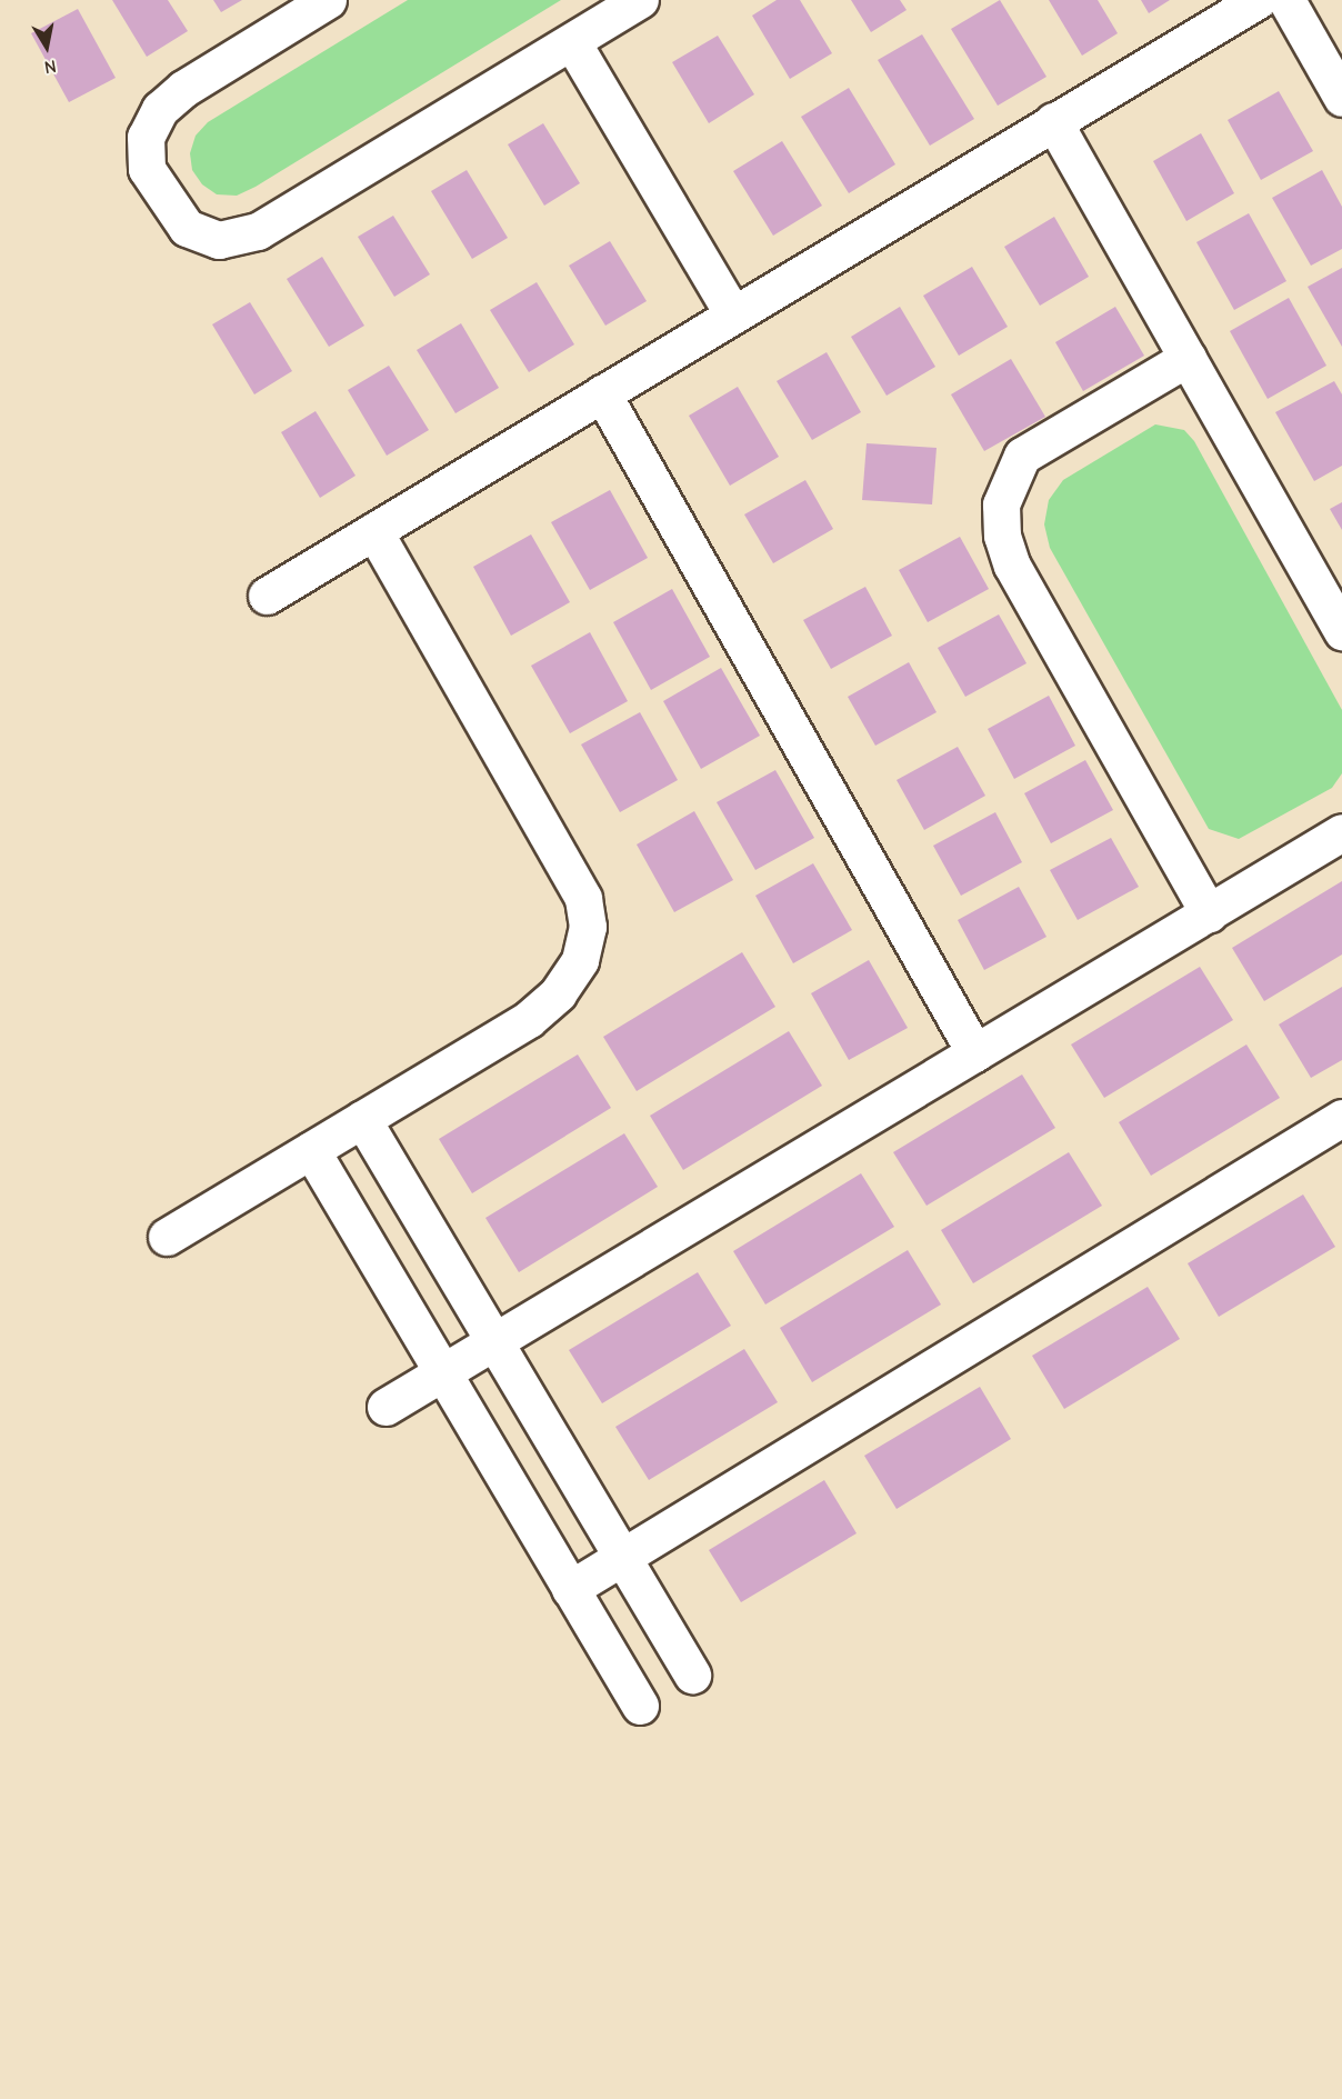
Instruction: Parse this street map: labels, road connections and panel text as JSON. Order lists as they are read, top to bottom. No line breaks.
{"north":"bottom"}
